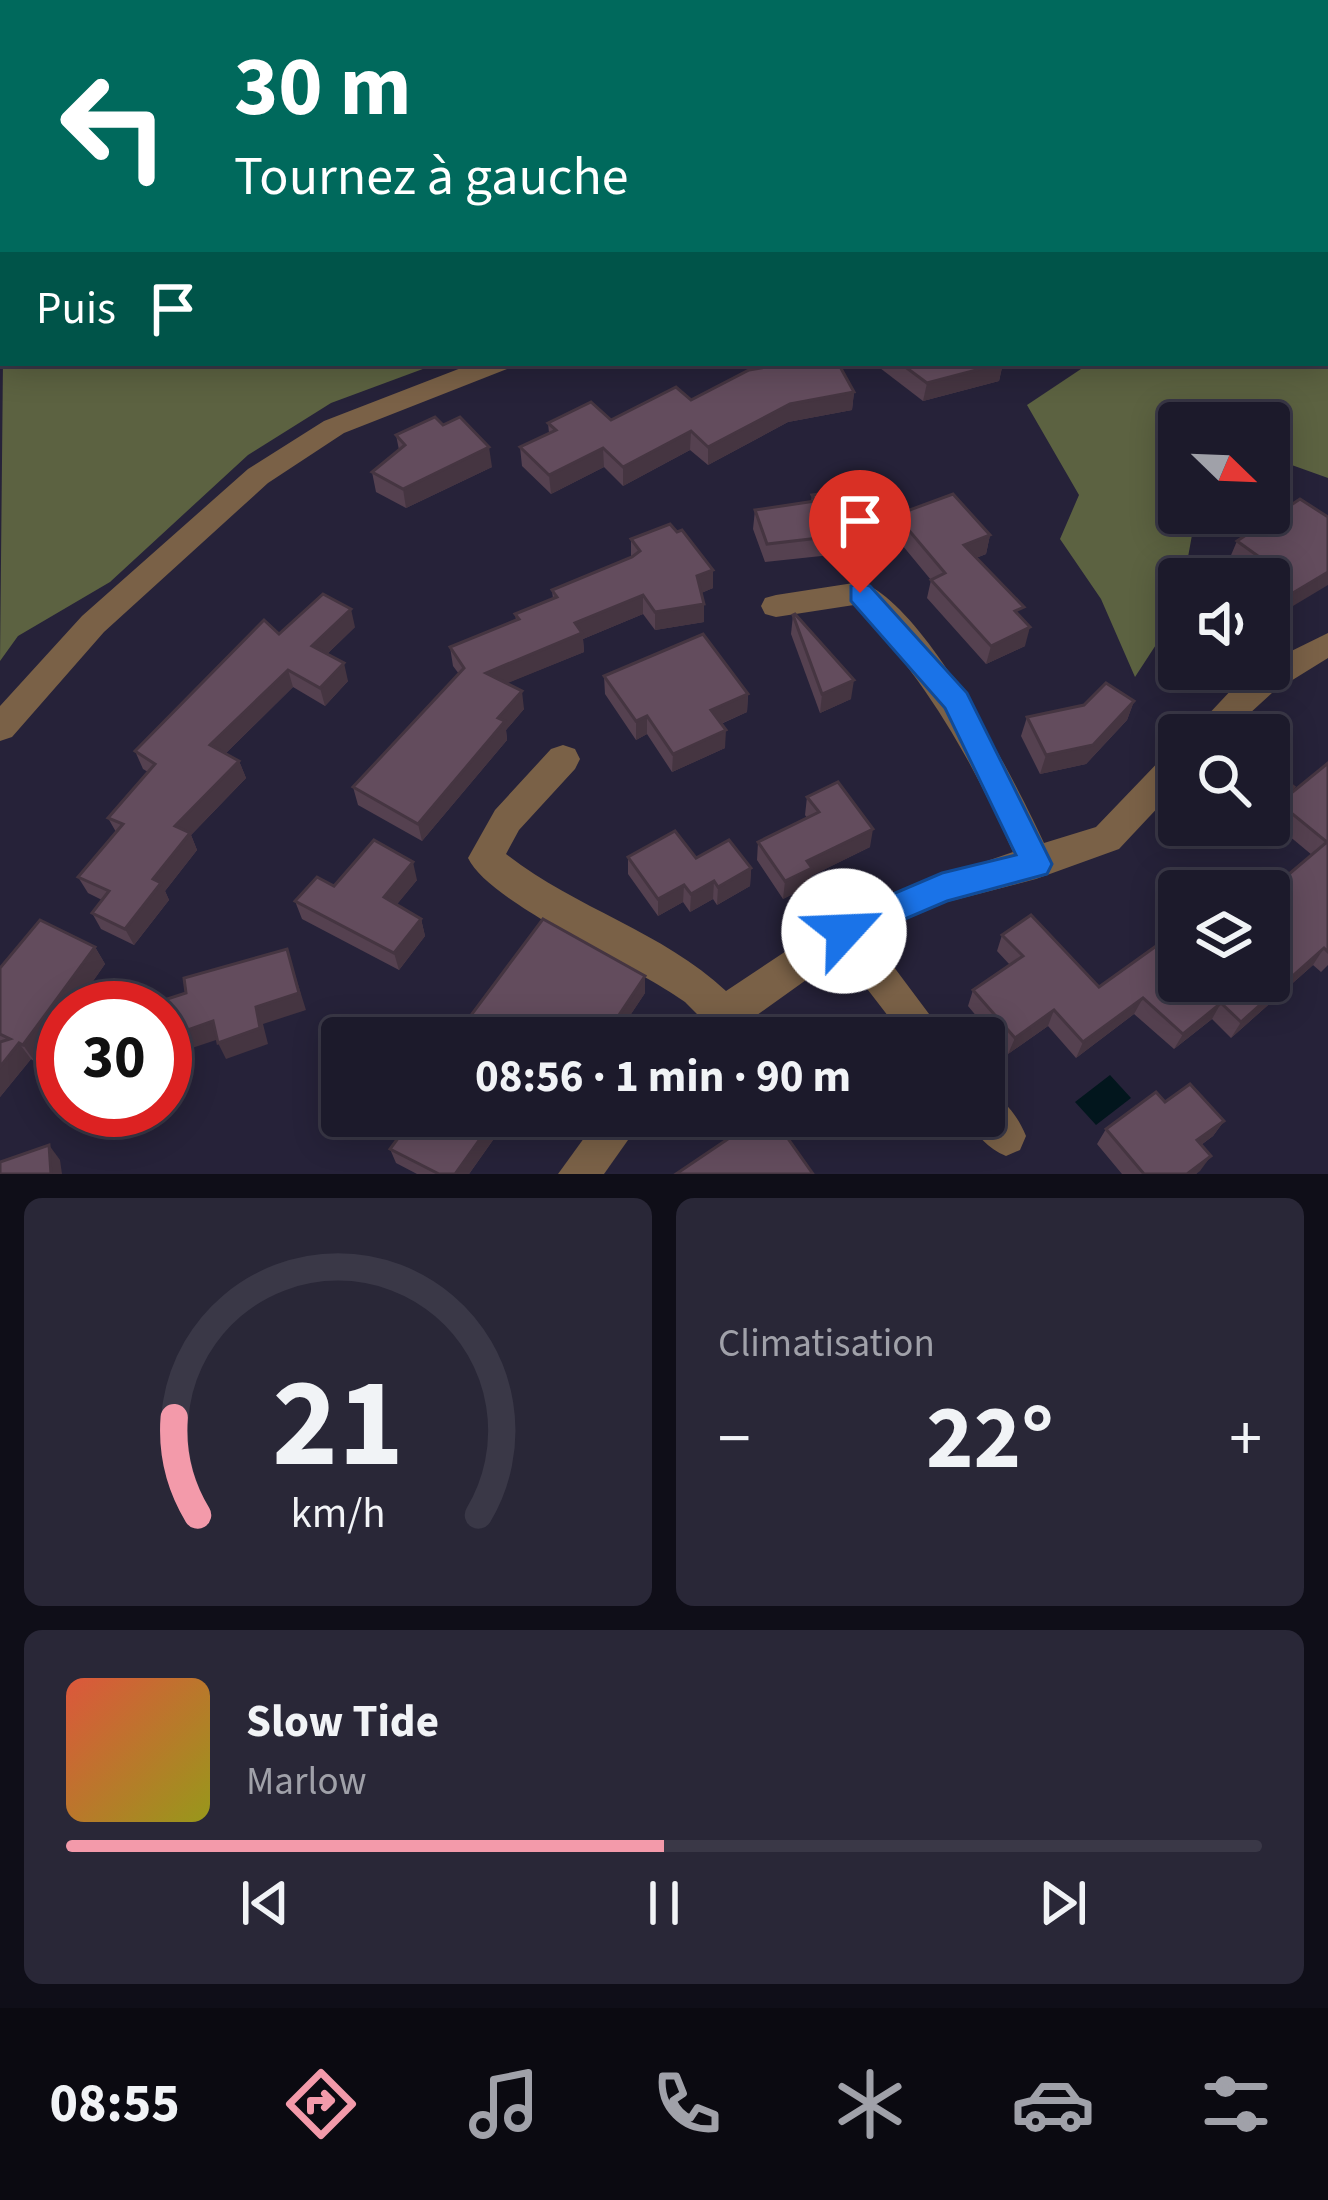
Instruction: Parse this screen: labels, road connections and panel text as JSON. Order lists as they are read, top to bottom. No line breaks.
{"north":"bottom right","page":{"turn":["30 m","Tournez à gauche"],"then":"Puis","limit":"30","trip":"08:56 · 1 min · 90 m","tile":"Climatisation","heat":["−","22°","+"],"song":["Slow Tide","Marlow"],"tabs":"08:55","gauge":["21","km/h"]}}
